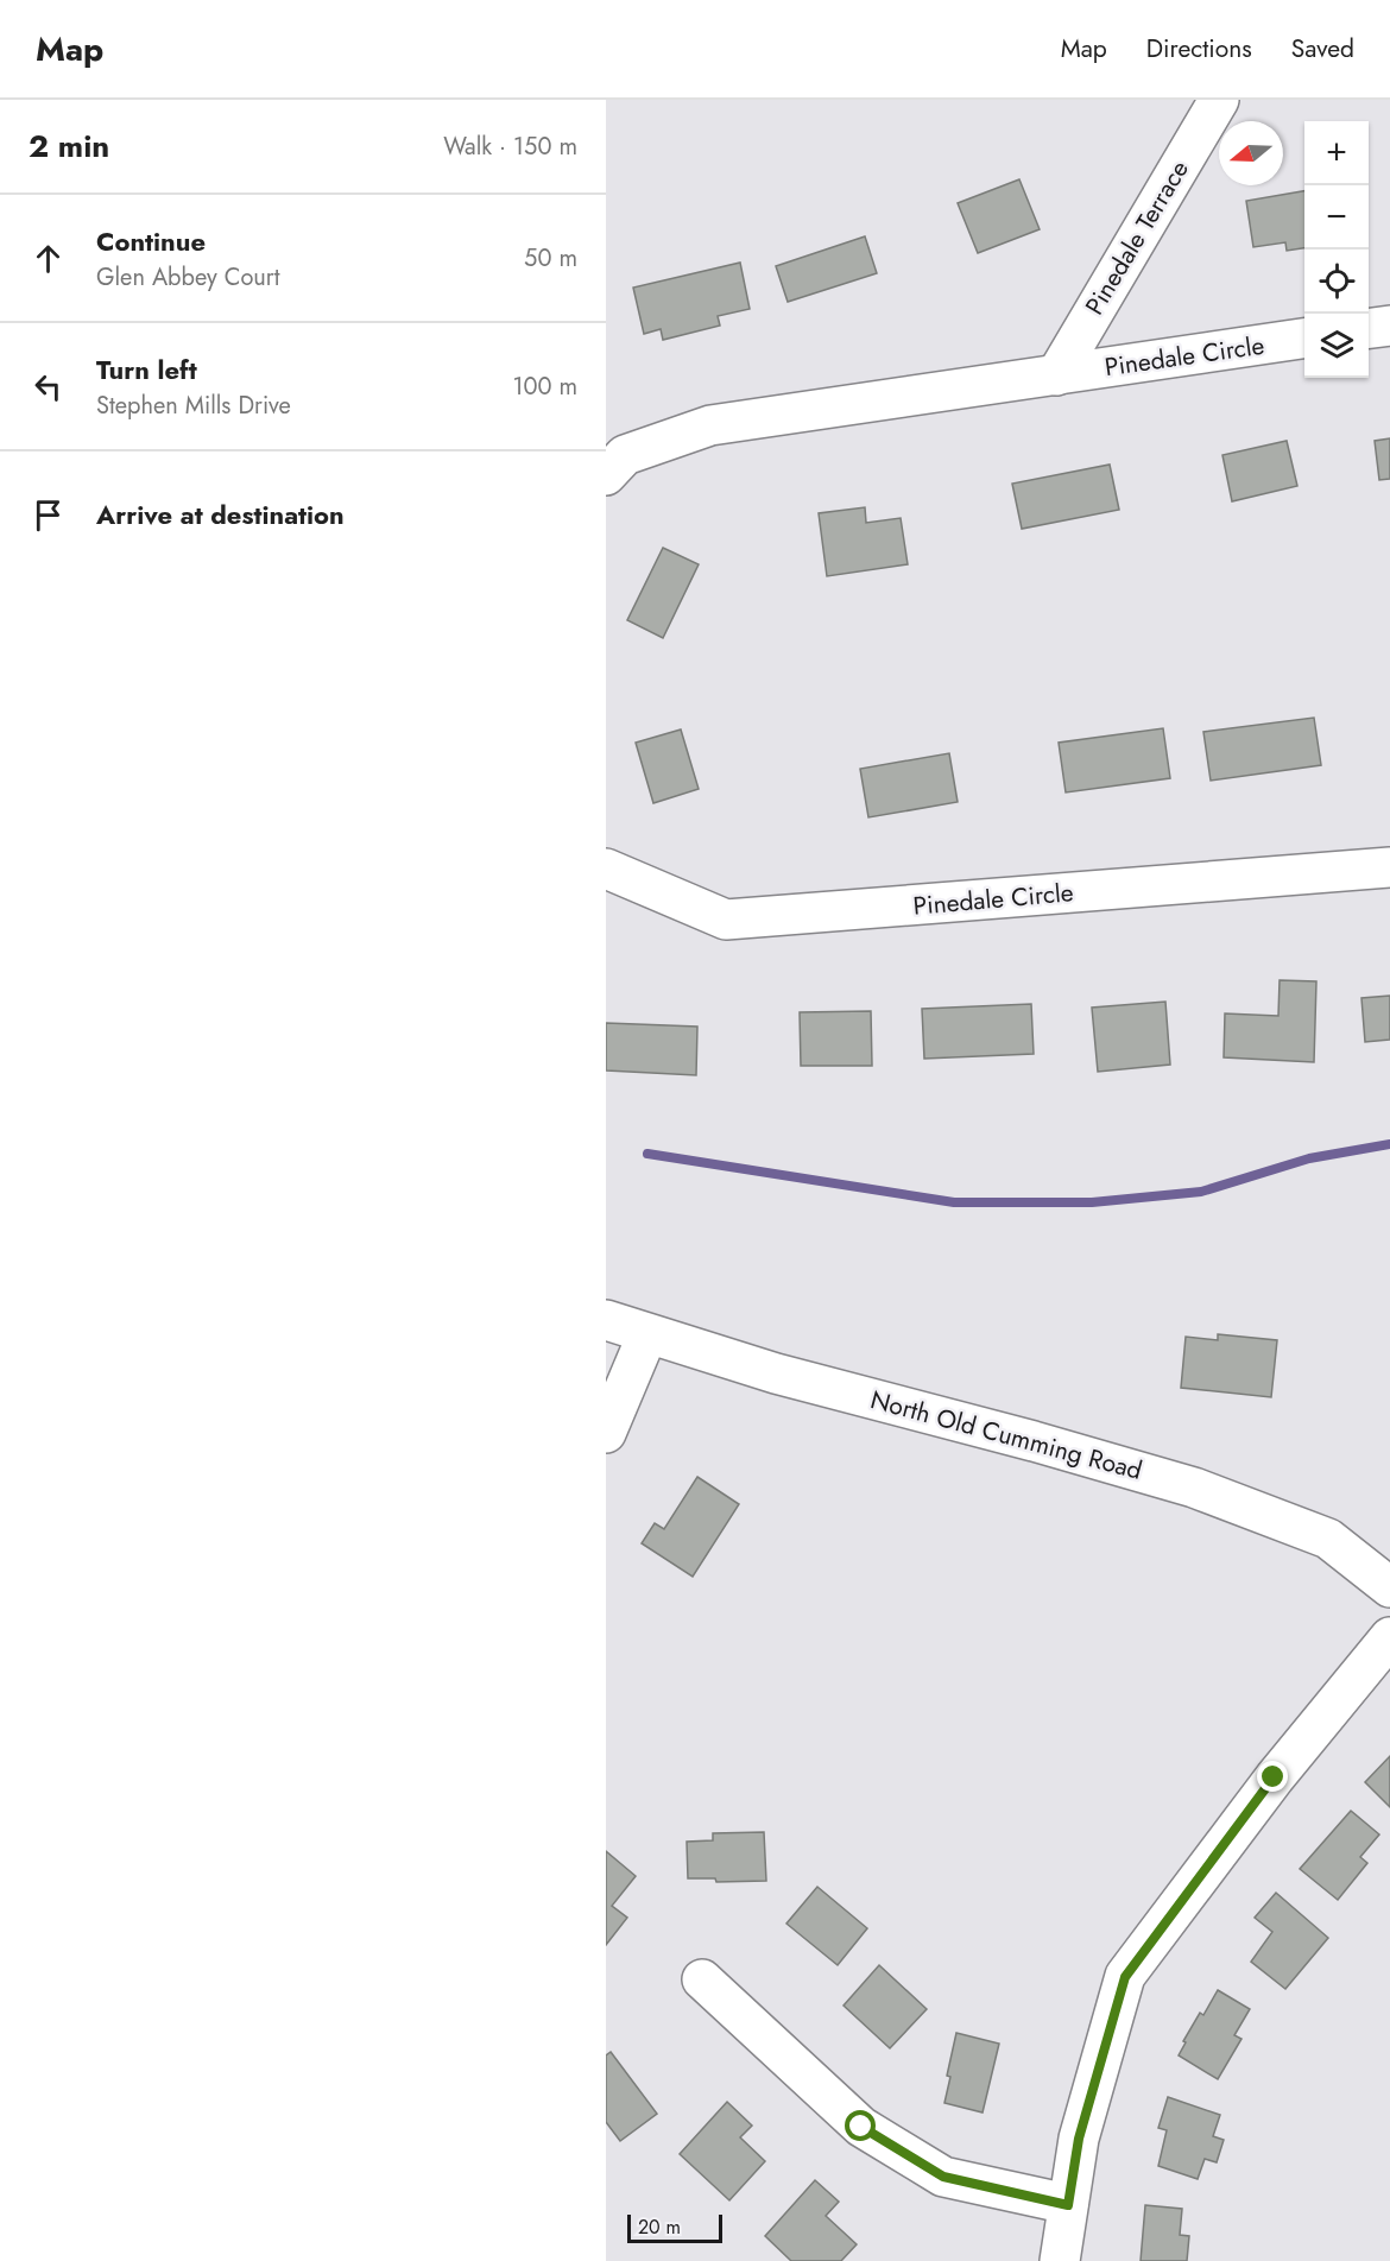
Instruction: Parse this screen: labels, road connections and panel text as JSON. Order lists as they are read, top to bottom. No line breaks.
{"streets":{"street":["Pinedale Terrace","Pinedale Circle","North Old Cumming Road"]},"crossings":[["Pinedale Terrace","Pinedale Circle"]],"scale_bar":"20 m","north":"left","page":{"header":"Map","nav":["Map","Directions","Saved"],"heading":["2 min","Walk · 150 m"],"map_buttons":["+","−"],"list":[["Continue","Glen Abbey Court","50 m"],["Turn left","Stephen Mills Drive","100 m"],"Arrive at destination"],"scale":"20 m"}}
